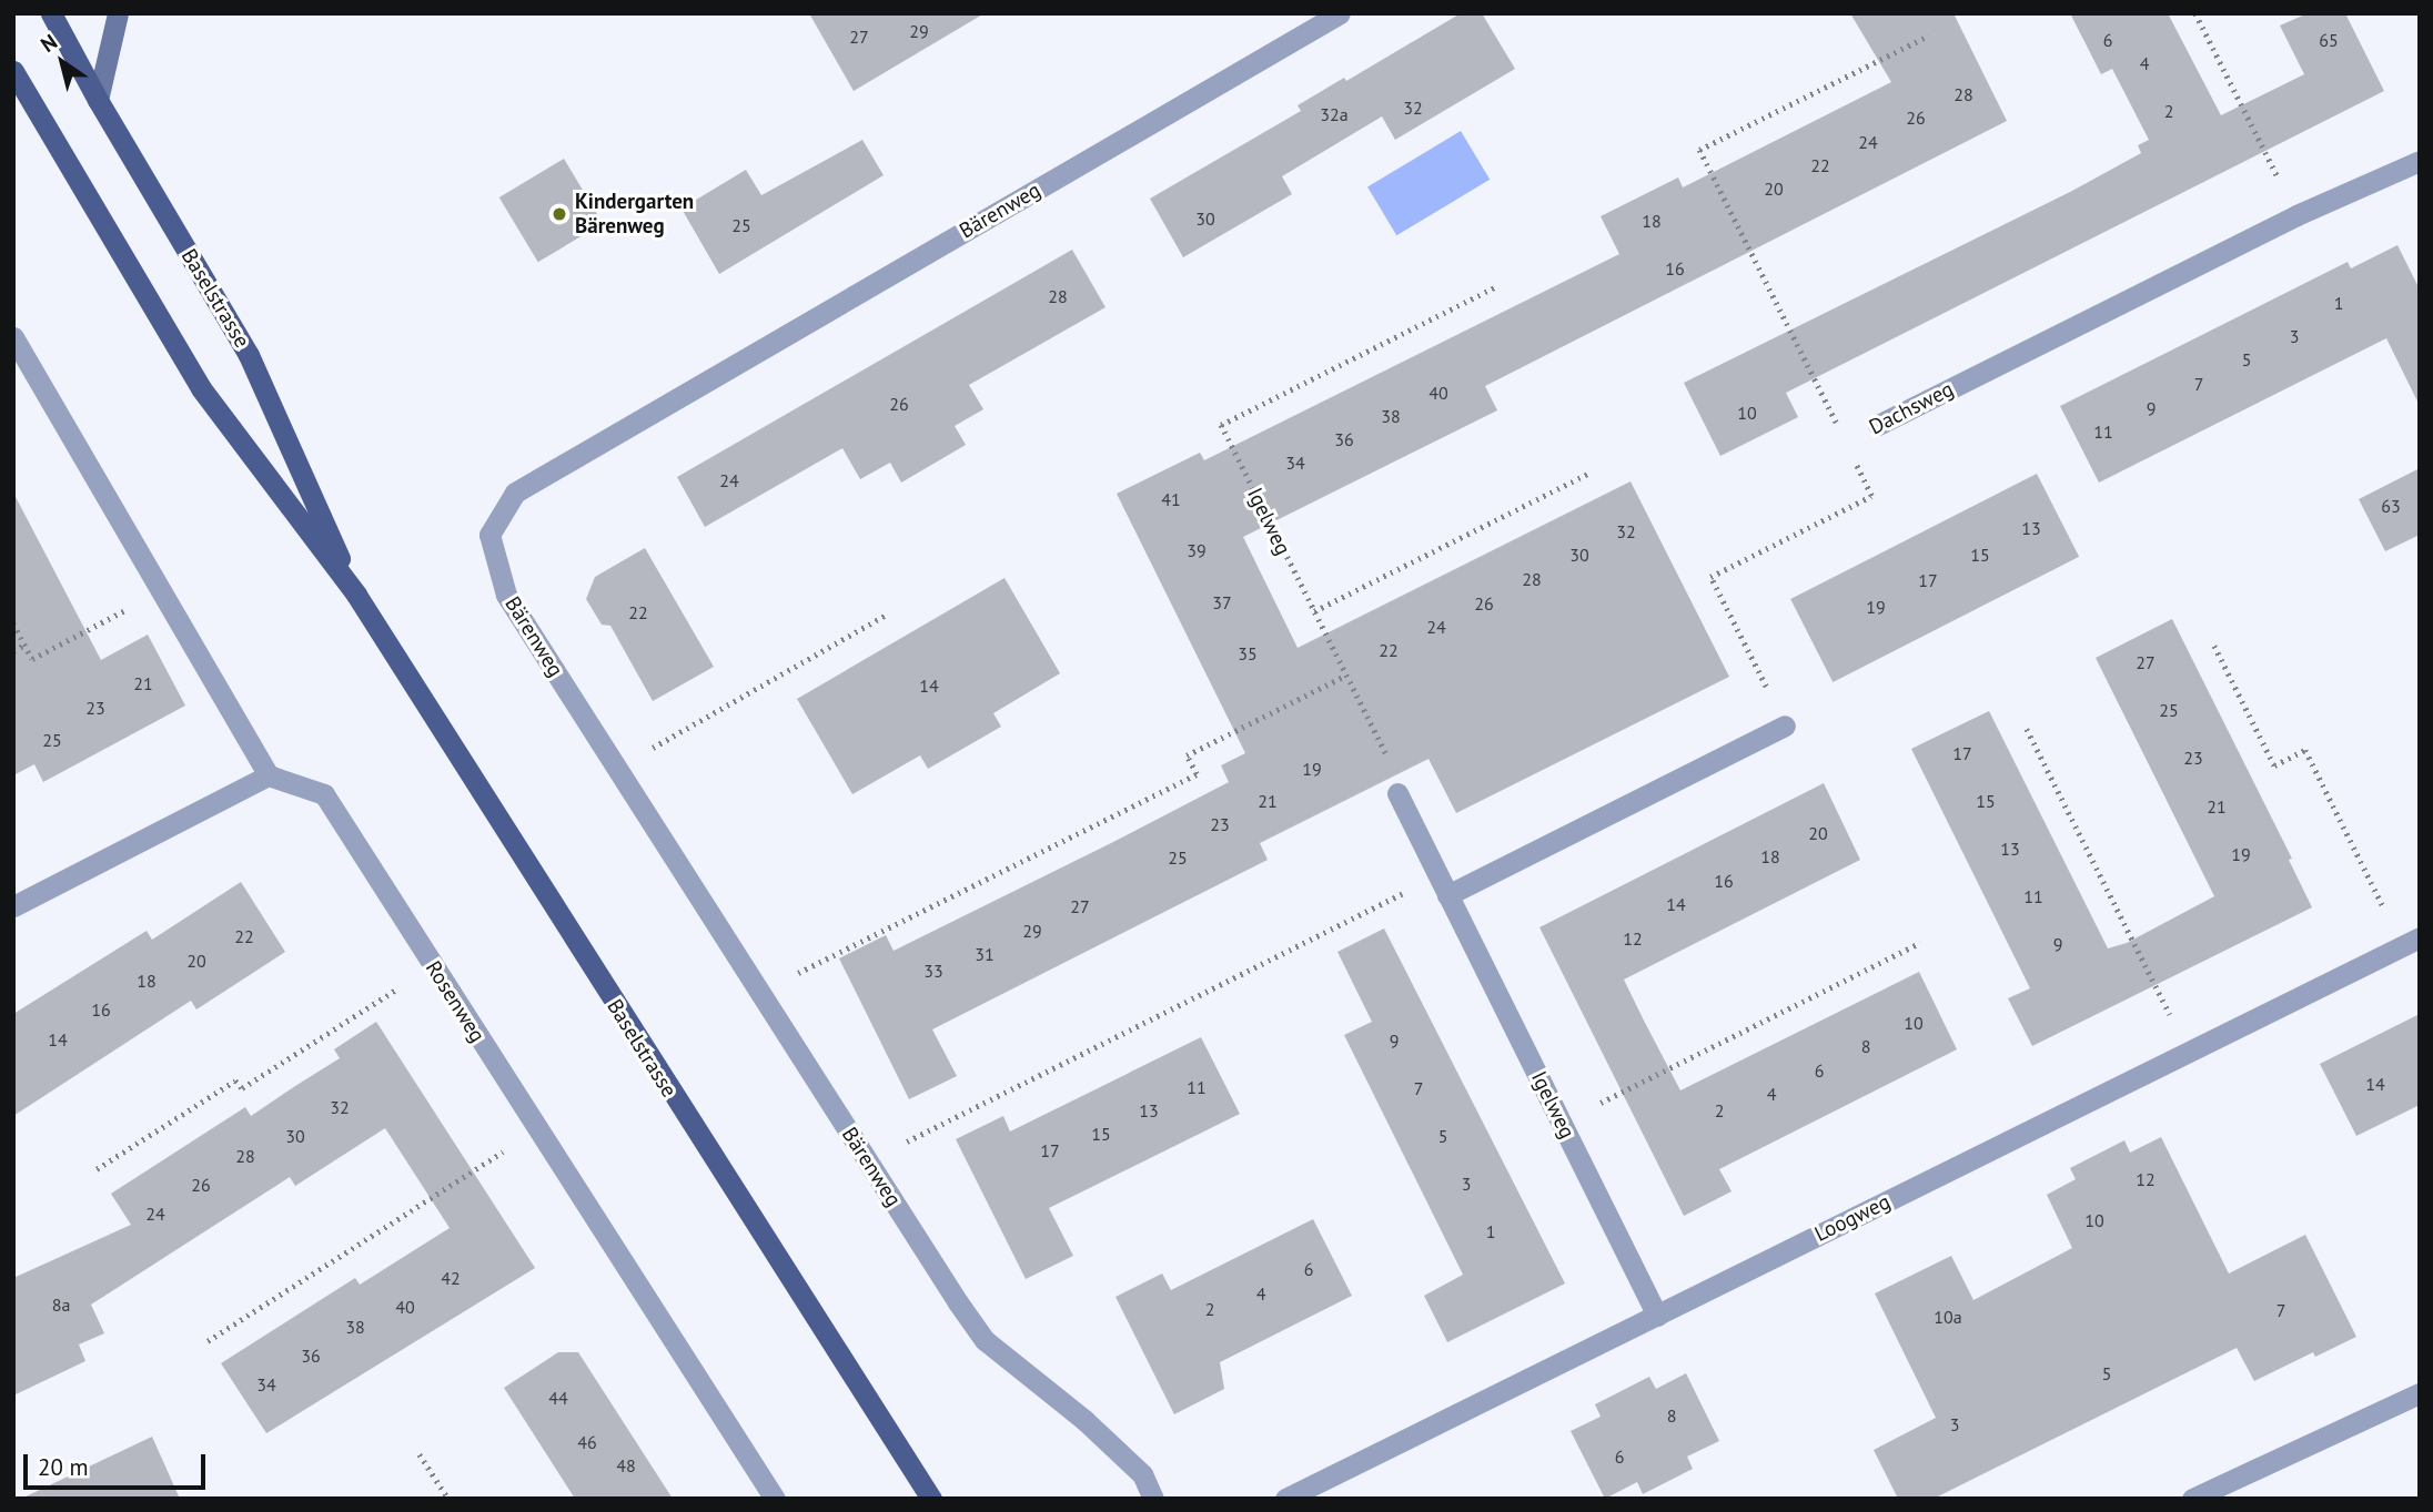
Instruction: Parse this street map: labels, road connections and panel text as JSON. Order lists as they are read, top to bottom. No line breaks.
{"streets":{"main road":["Baselstrasse"],"street":["Bärenweg","Dachsweg","Igelweg","Rosenweg","Loogweg"]},"crossings":[["Igelweg","Loogweg"]],"places":["Kindergarten Bärenweg"],"house_numbers":["29","27","6","65","4","28","32","2","32a","26","24","22","20","30","18","25","16","28","1","3","5","7","40","26","9","10","38","11","36","34","24","41","63","13","32","39","30","15","28","17","37","26","19","22","24","22","35","27","21","14","23","25","25","17","23","19","21","15","21","23","20","13","19","18","25","16","11","14","27","29","22","12","9","31","20","33","18","16","10","14","9","8","6","14","11","7","4","32","13","2","15","30","5","17","28","12","3","26","24","10","1","6","42","4","8a","40","2","7","10a","38","36","5","34","44","8","3","46","6","48"],"scale_bar":"20 m","north":"top left"}
